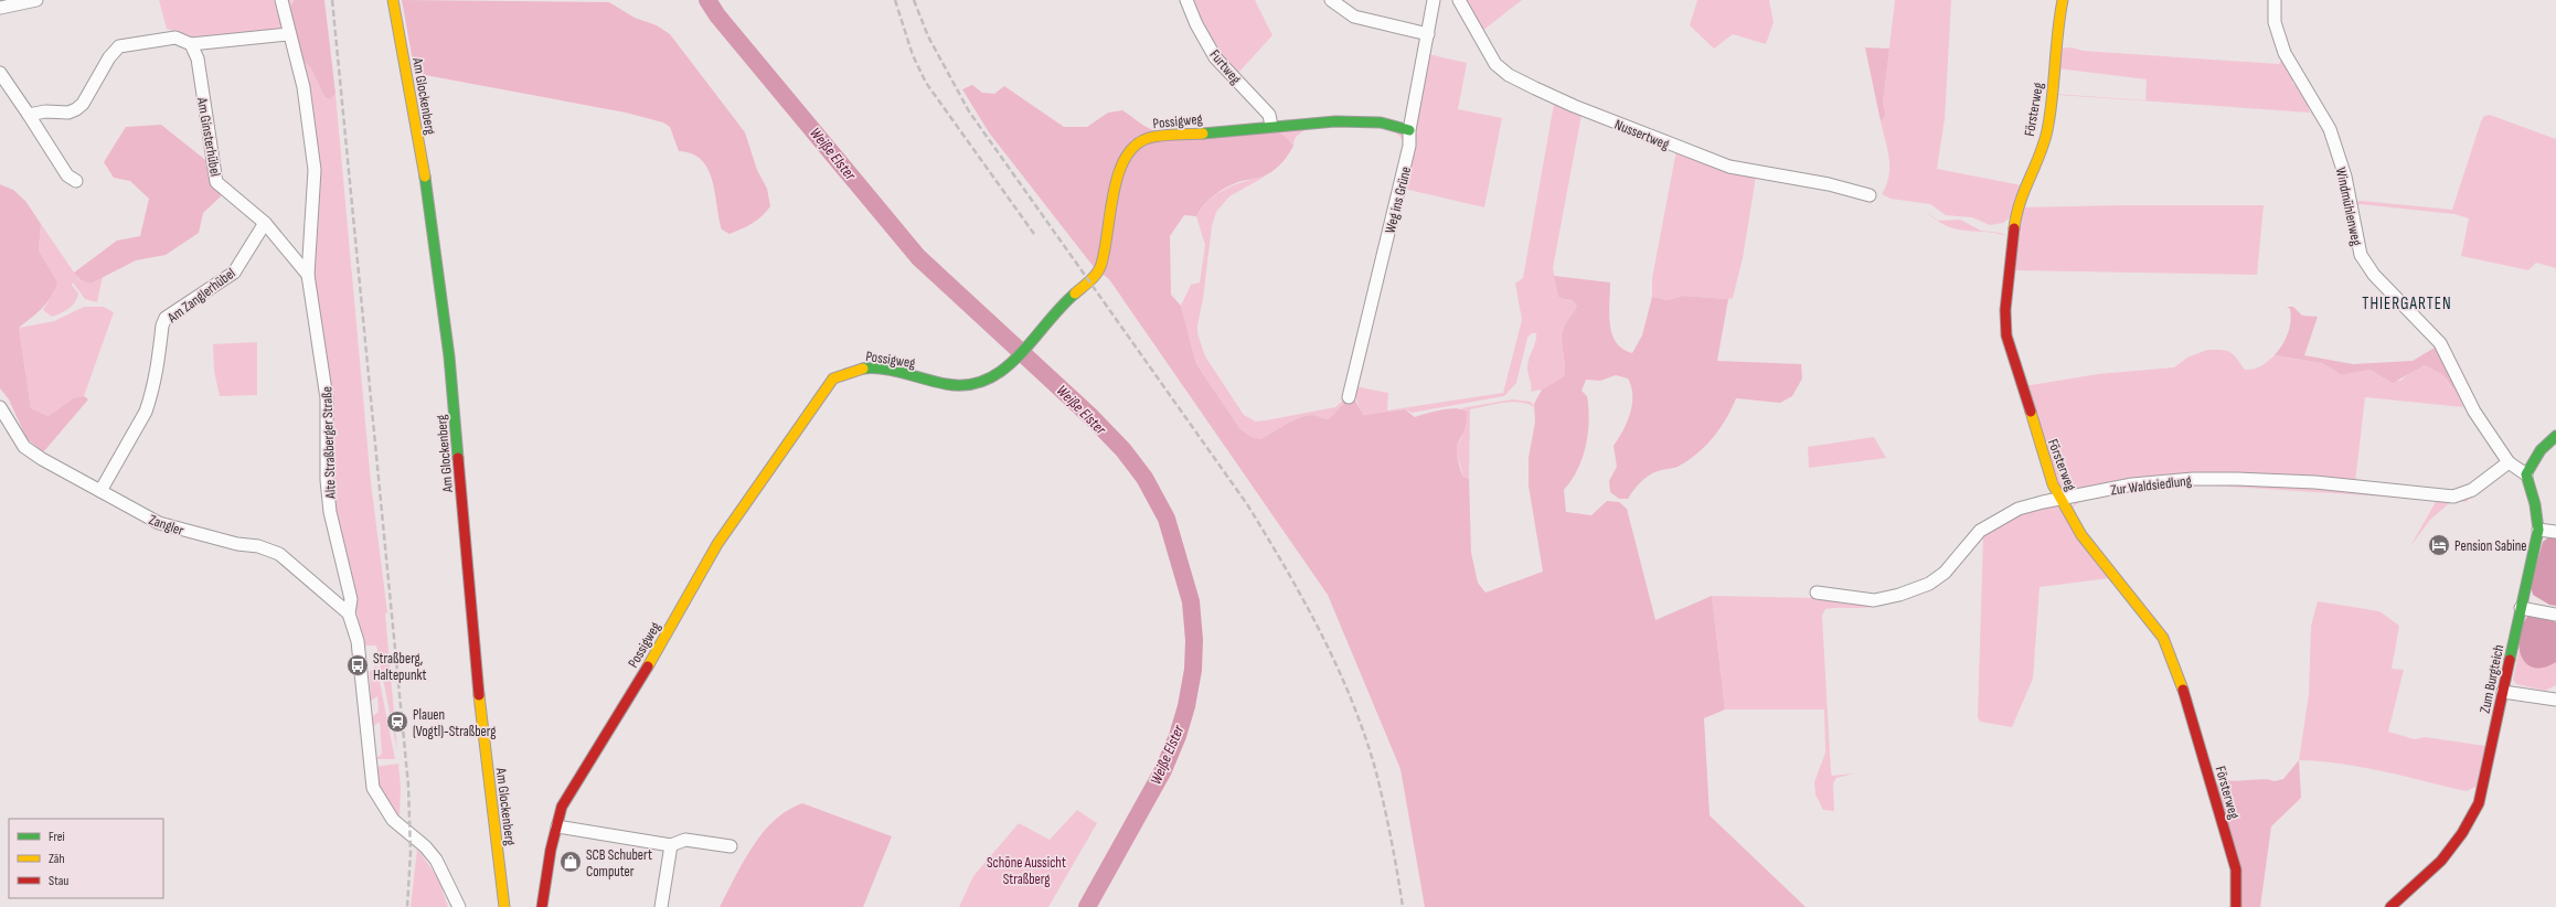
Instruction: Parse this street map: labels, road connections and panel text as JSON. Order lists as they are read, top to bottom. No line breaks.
{"streets":{"street":["Furtweg","Am Glockenberg","Försterweg","Possigweg","Nussertweg","Am Ginsterhübel","Weg ins Grüne","Windmühlenweg","Am Zanglerhübel","Alte Straßberger Straße","Zur Waldsiedlung","Zangler","Zum Burgteich"]},"crossings":[["Furtweg","Possigweg"],["Försterweg","Zur Waldsiedlung"],["Possigweg","Weg ins Grüne"],["Am Ginsterhübel","Am Zanglerhübel"],["Am Ginsterhübel","Alte Straßberger Straße"],["Windmühlenweg","Zur Waldsiedlung"],["Windmühlenweg","Zum Burgteich"],["Am Zanglerhübel","Zangler"],["Alte Straßberger Straße","Zangler"]],"districts":["THIERGARTEN"],"water":["Weiße Elster"],"parks":["Schöne Aussicht Straßberg"],"places":{"hotel":["Pension Sabine"],"bus stop":["Straßberg, Haltepunkt"],"station":["Plauen (Vogtl)-Straßberg"],"shop":["SCB Schubert Computer"]},"legend":["Frei","Zäh","Stau"]}
